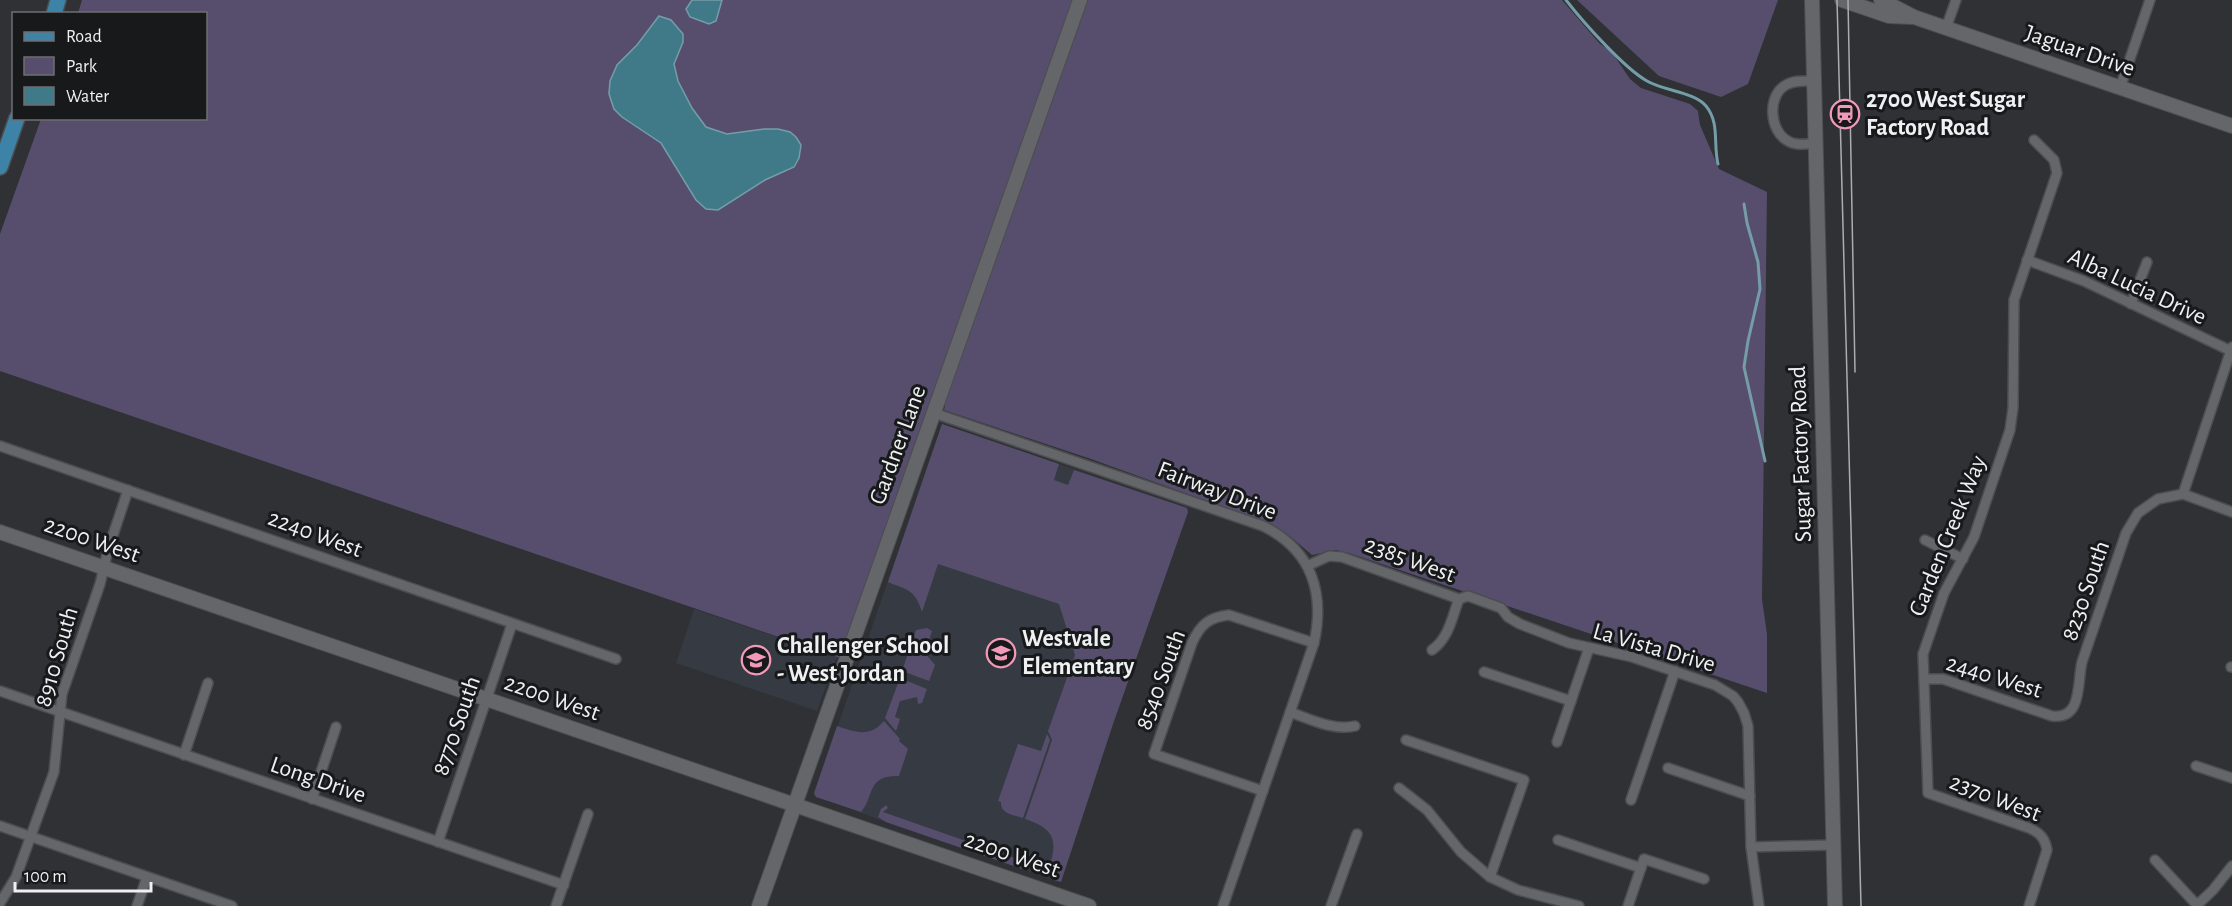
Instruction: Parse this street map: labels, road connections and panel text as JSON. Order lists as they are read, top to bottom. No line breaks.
{"streets":{"street":["Jaguar Drive","Alba Lucia Drive","Gardner Lane","Sugar Factory Road","Fairway Drive","2240 West","Garden Creek Way","2200 West","2385 West","8230 South","La Vista Drive","8910 South","2440 West","8540 South","8770 South","Long Drive","2370 West"]},"crossings":[["Alba Lucia Drive","Garden Creek Way"],["Gardner Lane","Fairway Drive"],["Gardner Lane","2200 West"],["Fairway Drive","2385 West"],["Fairway Drive","8540 South"],["2240 West","8910 South"],["2240 West","8770 South"],["Garden Creek Way","2440 West"],["Garden Creek Way","2370 West"],["2200 West","8910 South"],["2200 West","8770 South"],["2385 West","La Vista Drive"],["8230 South","2440 West"],["8910 South","Long Drive"],["8770 South","Long Drive"]],"places":{"station":["2700 West Sugar Factory Road"],"school or university":["Westvale Elementary","Challenger School - West Jordan"]},"legend":["Road","Park","Water"],"scale_bar":"100 m"}
